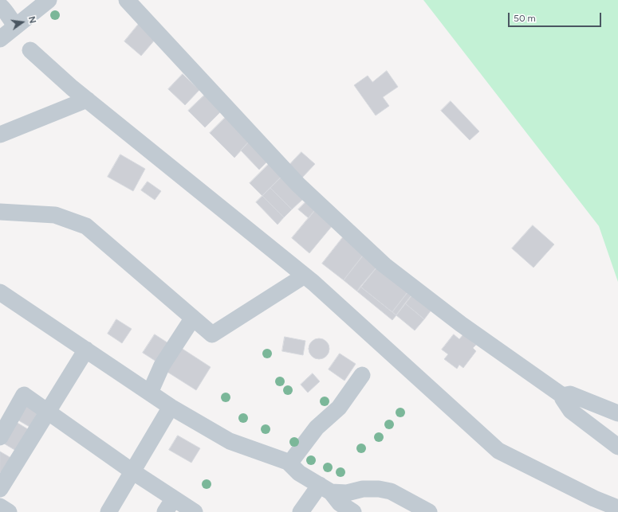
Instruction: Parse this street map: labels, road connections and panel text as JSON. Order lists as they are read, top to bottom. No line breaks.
{"scale_bar":"50 m","north":"right"}
